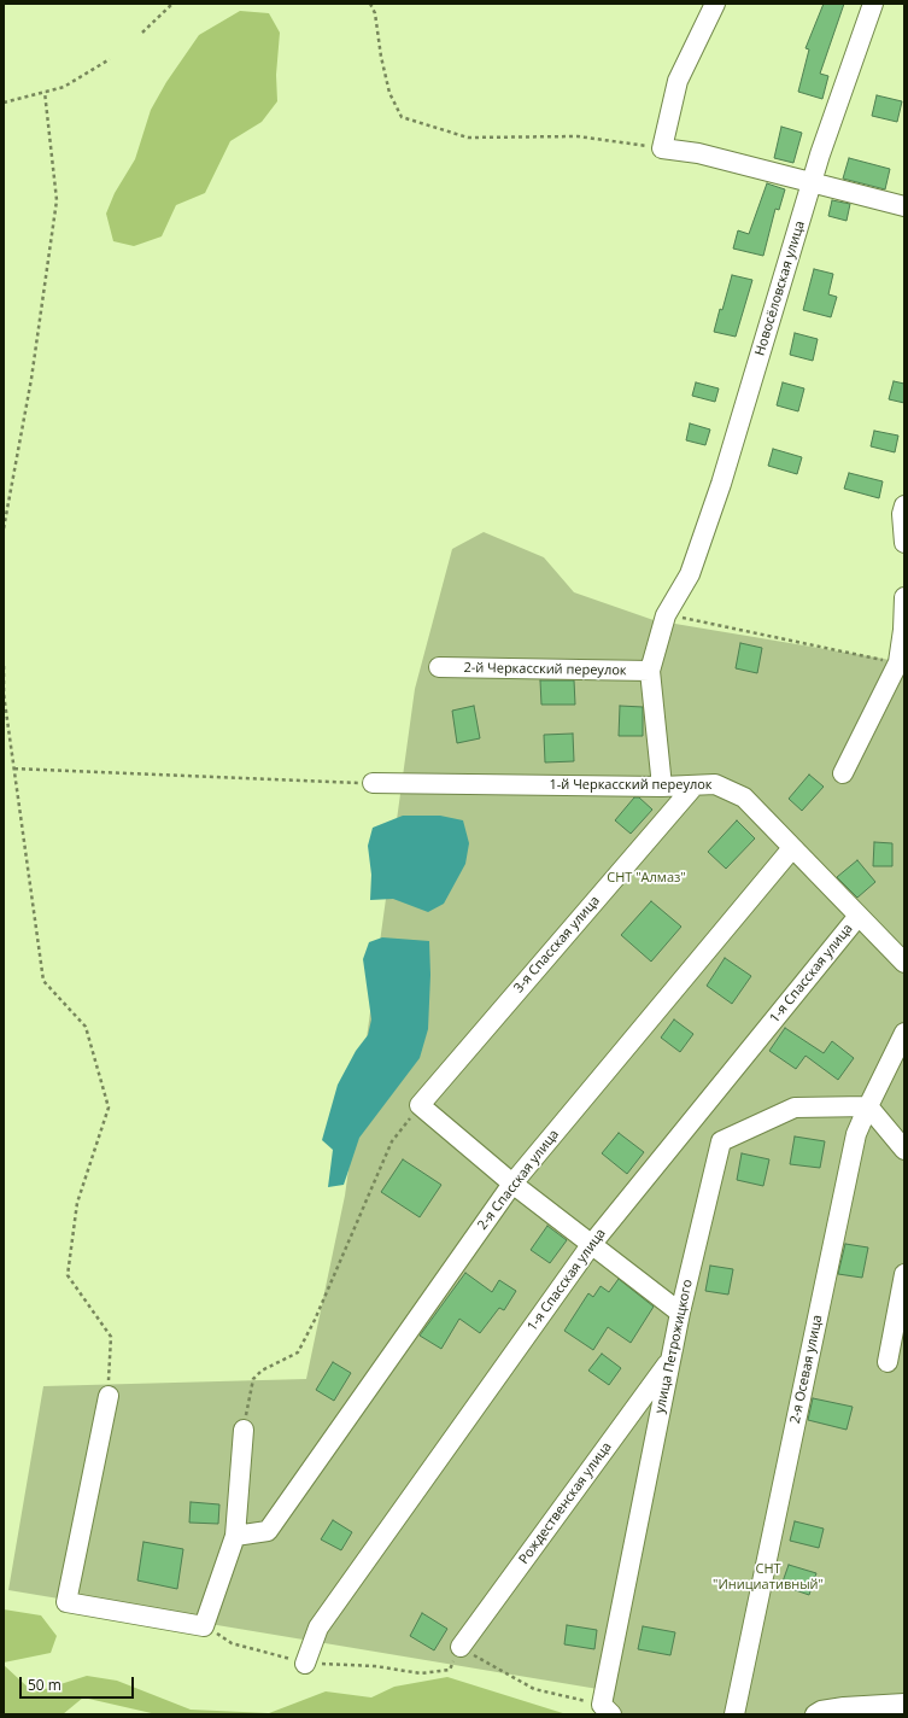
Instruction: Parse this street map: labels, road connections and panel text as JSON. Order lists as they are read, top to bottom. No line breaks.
{"streets":{"street":["Новосёловская улица","2-й Черкасский переулок","1-й Черкасский переулок","3-я Спасская улица","1-я Спасская улица","2-я Спасская улица","улица Петрожицкого","2-я Осевая улица","Рождественская улица"]},"crossings":[["Новосёловская улица","2-й Черкасский переулок"],["Новосёловская улица","1-й Черкасский переулок"],["1-й Черкасский переулок","3-я Спасская улица"],["1-й Черкасский переулок","1-я Спасская улица"],["1-й Черкасский переулок","2-я Спасская улица"],["улица Петрожицкого","2-я Осевая улица"],["улица Петрожицкого","Рождественская улица"]],"parks":["СНТ \"Алмаз\"","СНТ \"Инициативный\""],"scale_bar":"50 m"}
